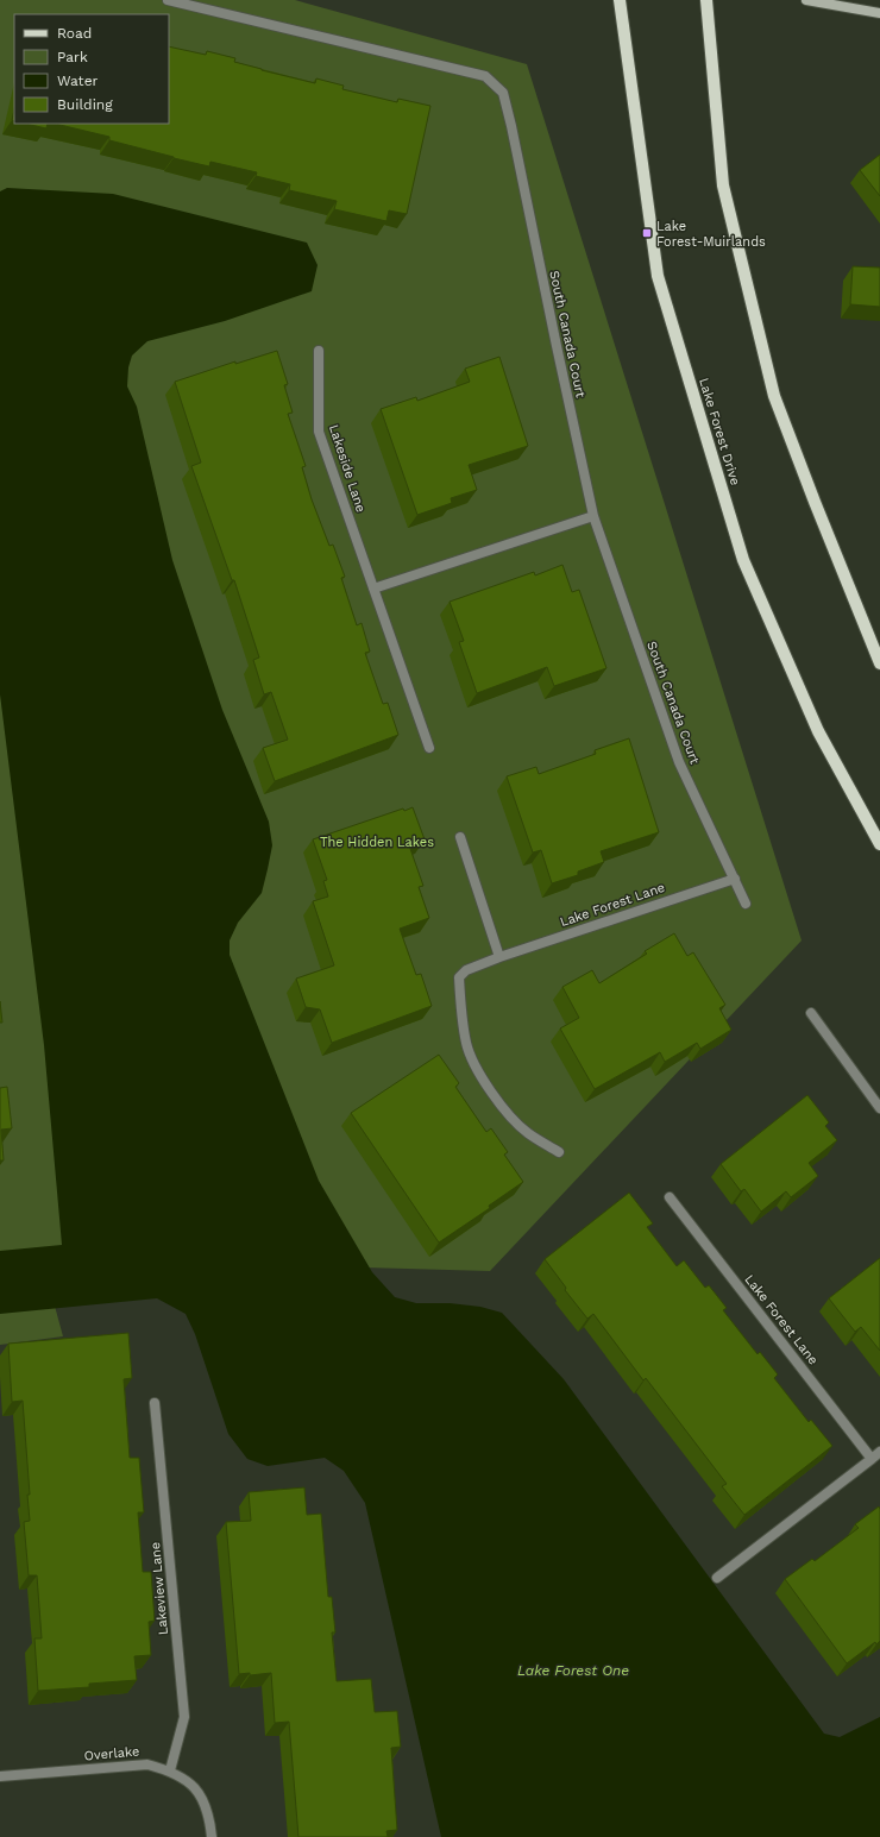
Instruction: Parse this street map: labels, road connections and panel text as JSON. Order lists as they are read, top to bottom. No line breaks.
{"streets":{"main road":["Lake Forest Drive"],"street":["South Canada Court","Lakeside Lane","Lake Forest Lane","Lakeview Lane","Overlake"]},"crossings":[["South Canada Court","Lake Forest Lane"],["Lakeview Lane","Overlake"]],"water":["Lake Forest One"],"parks":["The Hidden Lakes"],"places":{"transit":["Lake Forest-Muirlands"]},"legend":["Road","Park","Water","Building"]}
